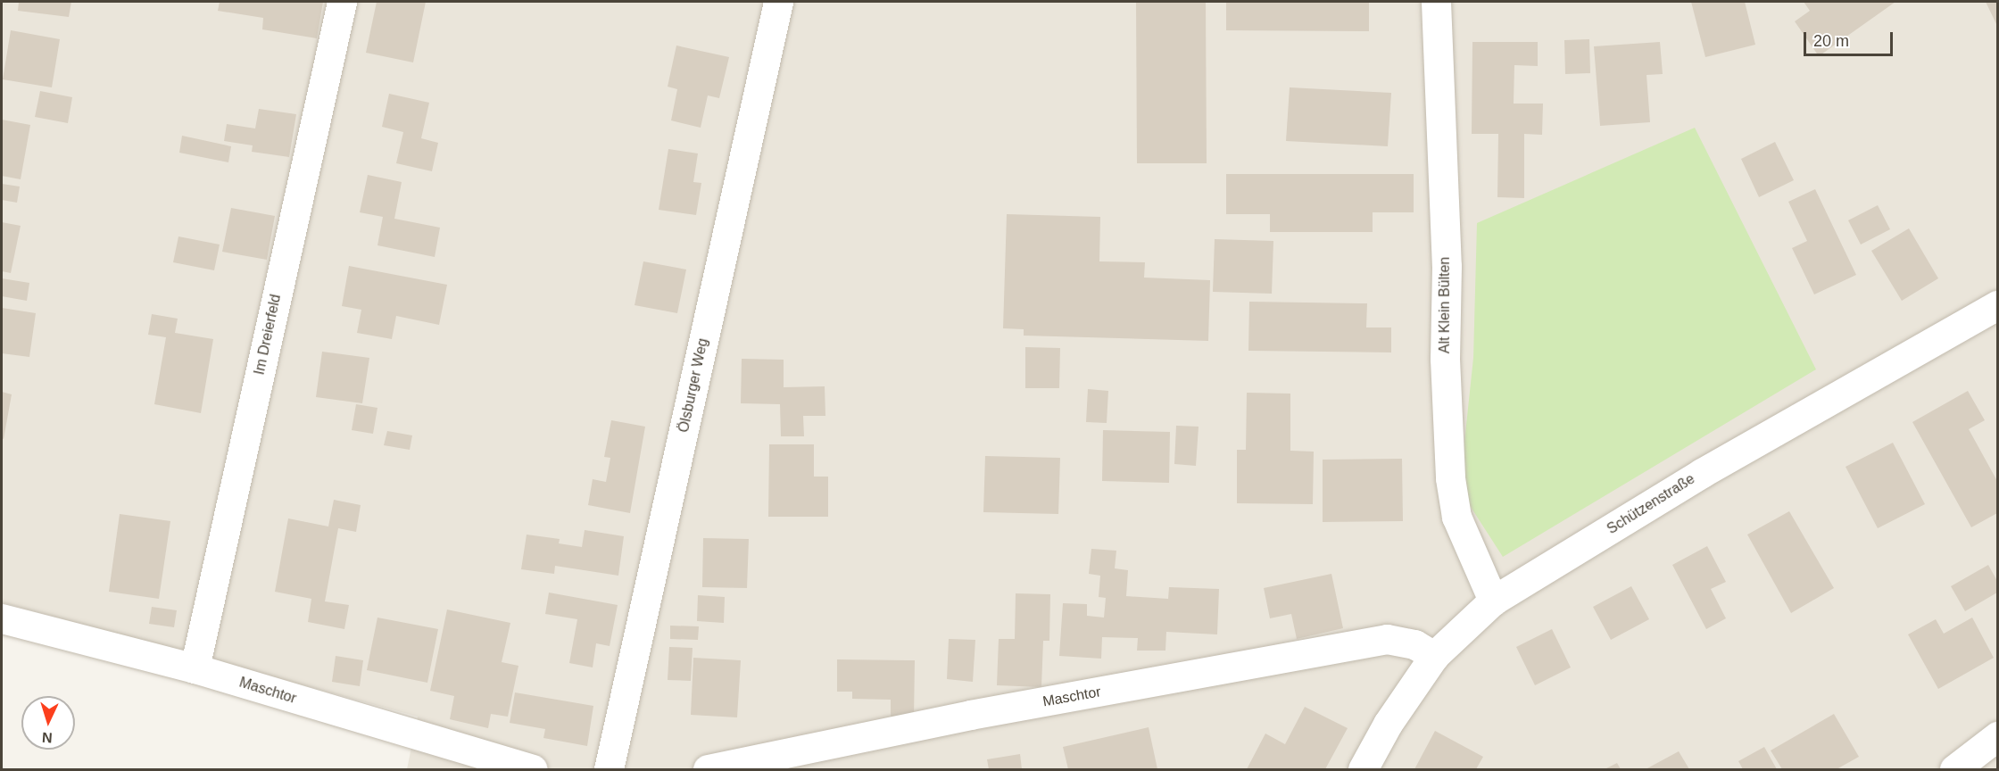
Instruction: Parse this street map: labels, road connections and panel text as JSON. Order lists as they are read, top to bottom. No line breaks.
{"streets":{"street":["Alt Klein Bülten","Im Dreierfeld","Ölsburger Weg","Schützenstraße","Maschtor"]},"crossings":[["Alt Klein Bülten","Schützenstraße"],["Im Dreierfeld","Maschtor"],["Schützenstraße","Maschtor"]],"scale_bar":"20 m","north":"bottom"}
